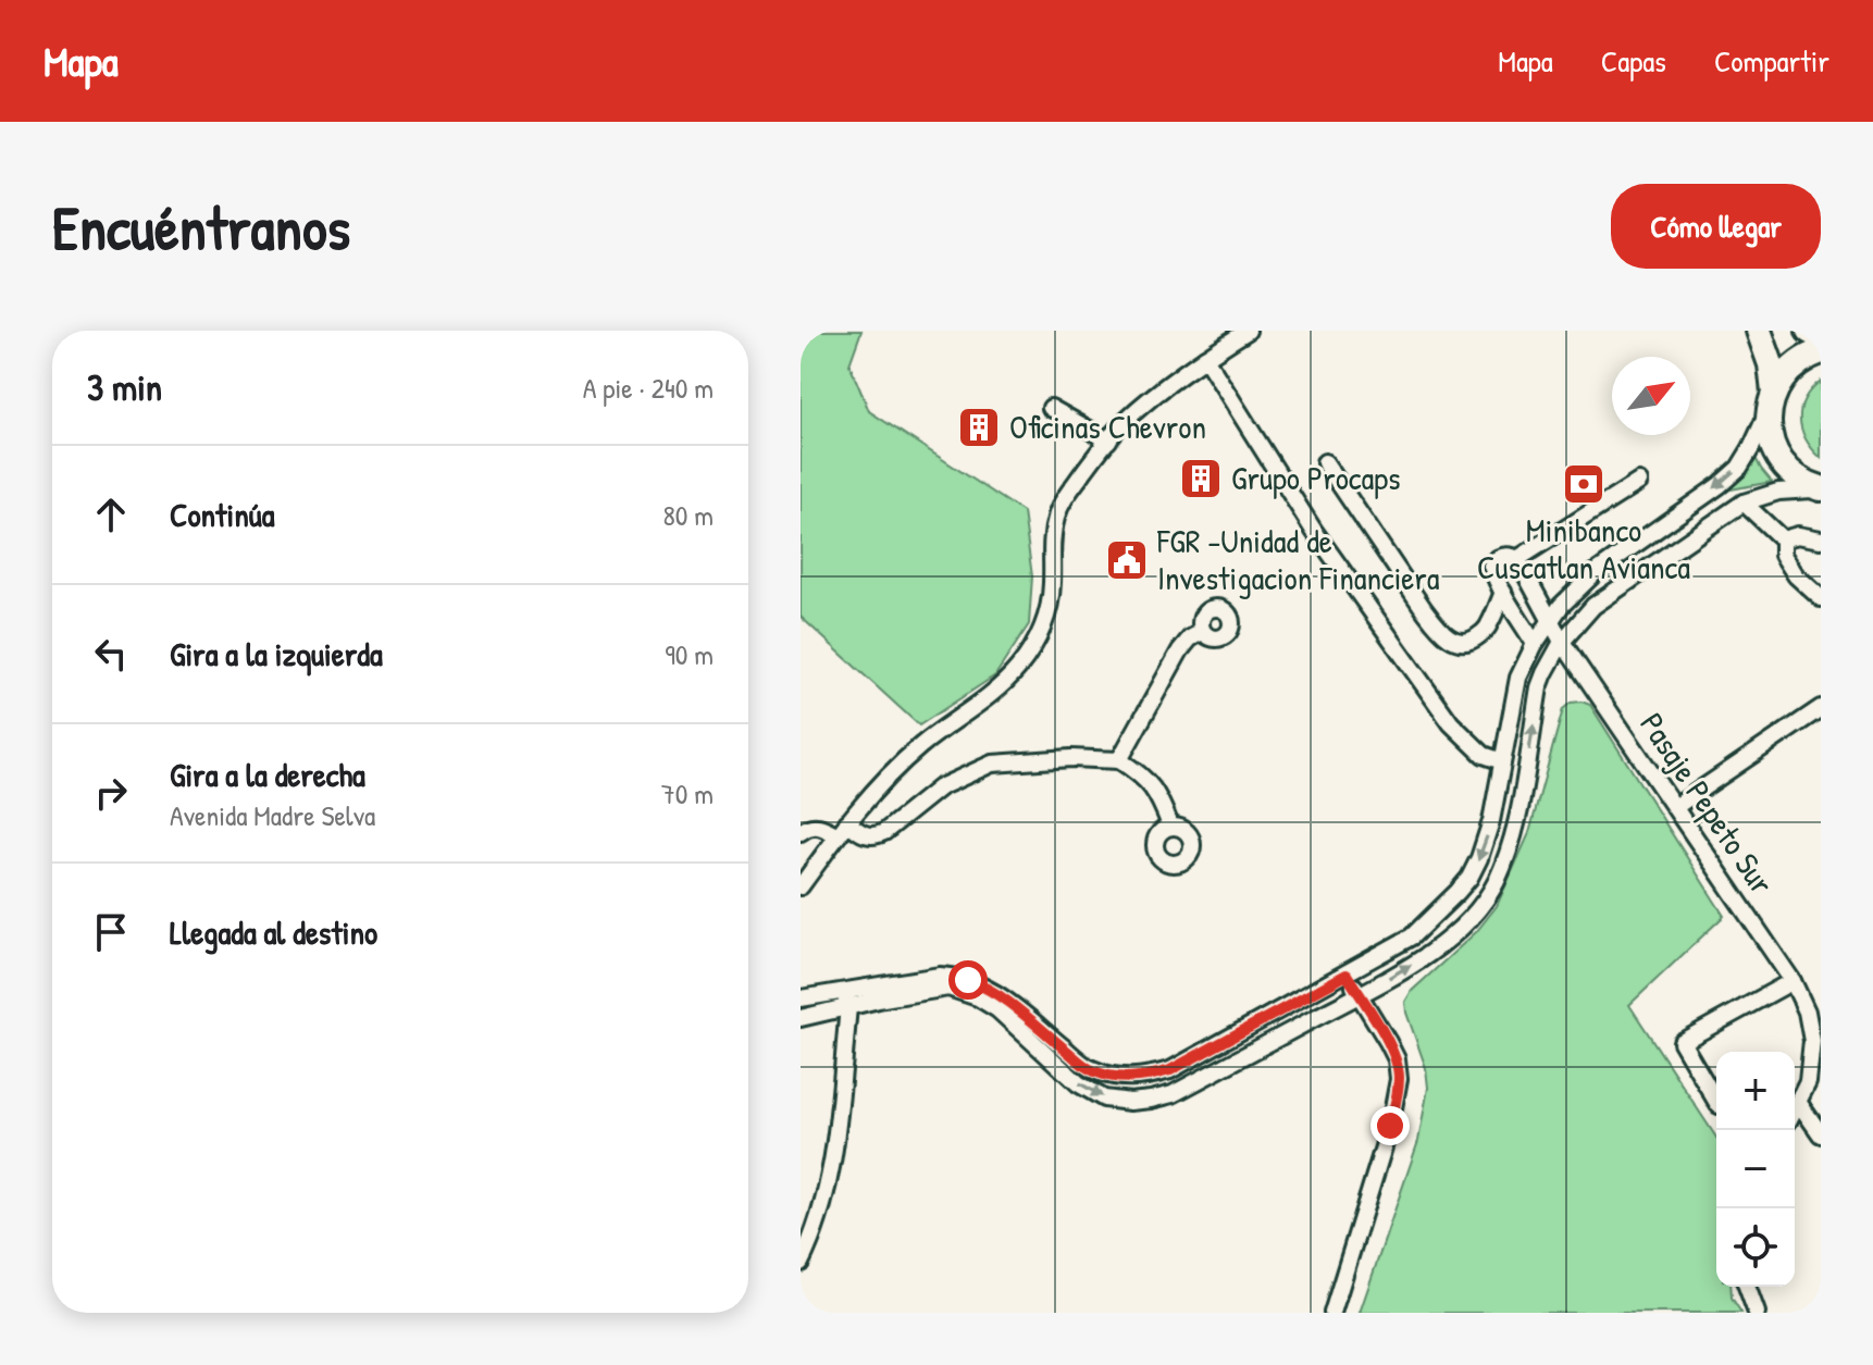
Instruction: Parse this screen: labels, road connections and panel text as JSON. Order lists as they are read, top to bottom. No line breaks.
{"streets":{"street":["Pasaje Pepeto Sur"]},"places":{"building":["Oficinas Chevron","Grupo Procaps"],"bank":["Minibanco Cuscatlan Avianca"],"public building":["FGR -Unidad de Investigacion Financiera"]},"north":"top right","page":{"header":"Mapa","nav":["Mapa","Capas","Compartir"],"buttons":"Cómo llegar","title":"Encuéntranos","heading":["3 min","A pie · 240 m"],"list":[["Continúa","80 m"],["Gira a la izquierda","90 m"],["Gira a la derecha","Avenida Madre Selva","70 m"],"Llegada al destino"],"map_buttons":["+","−"]}}
